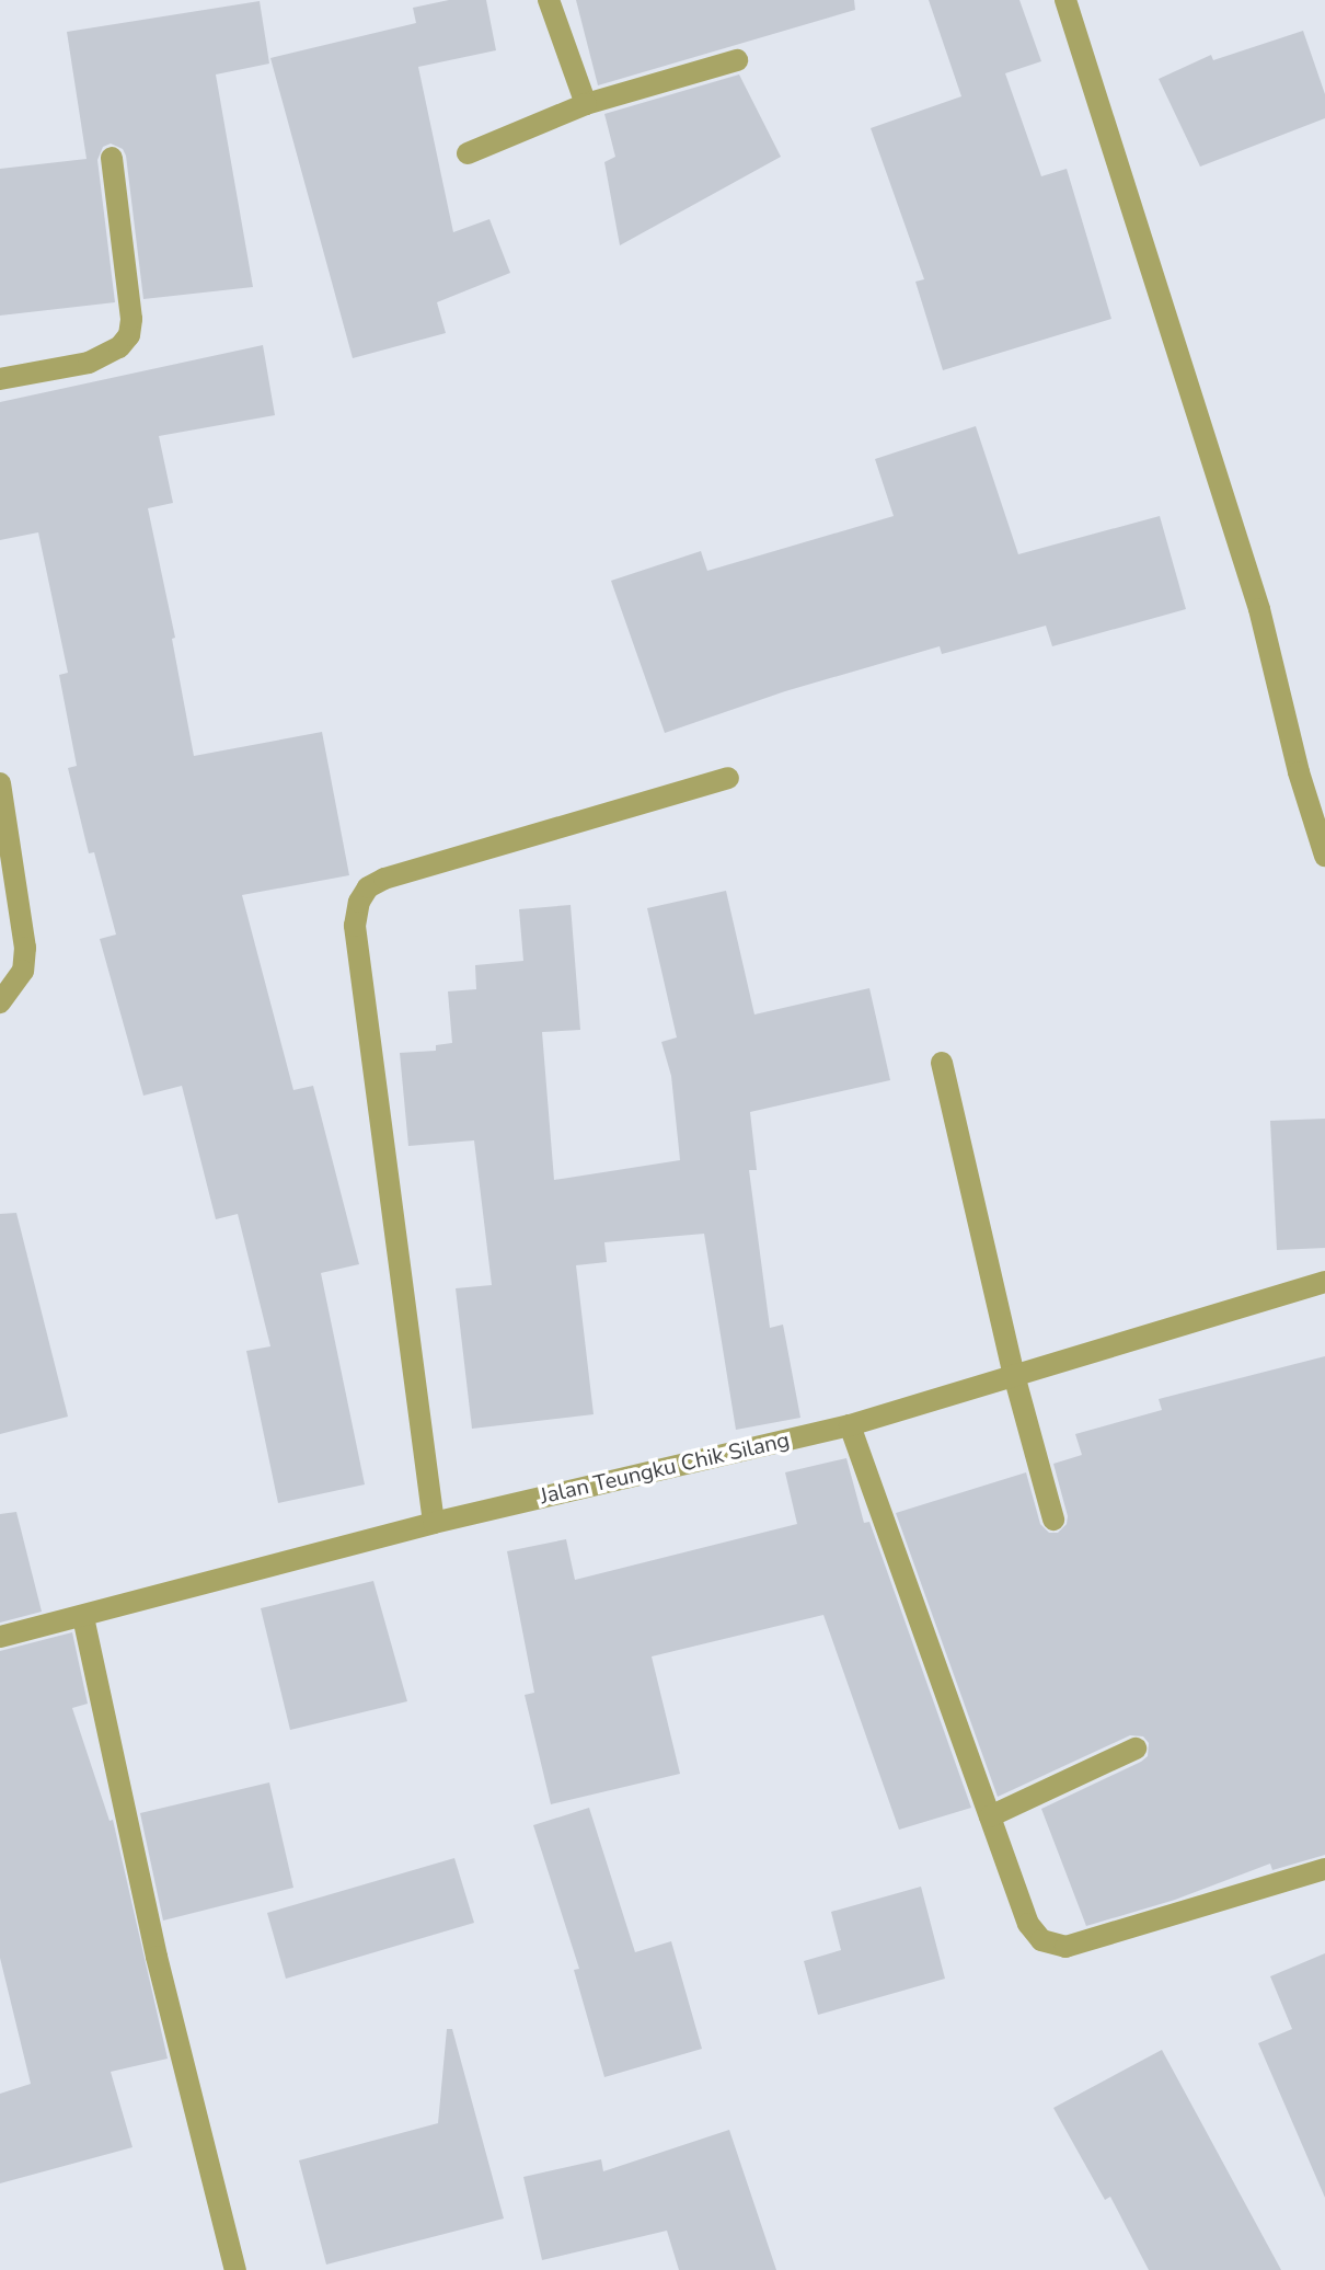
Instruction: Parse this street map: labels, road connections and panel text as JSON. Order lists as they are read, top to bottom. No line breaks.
{"streets":{"street":["Jalan Teungku Chik Silang"]}}
